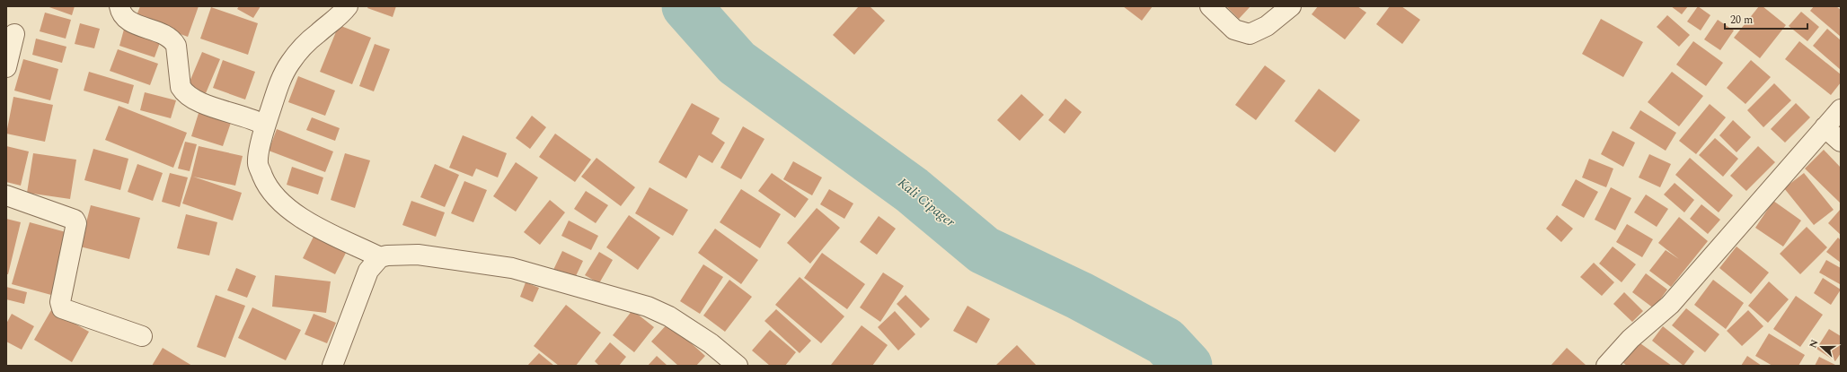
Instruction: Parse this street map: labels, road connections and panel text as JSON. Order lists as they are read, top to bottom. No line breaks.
{"water":["Kali Cipager"],"scale_bar":"20 m","north":"left"}
